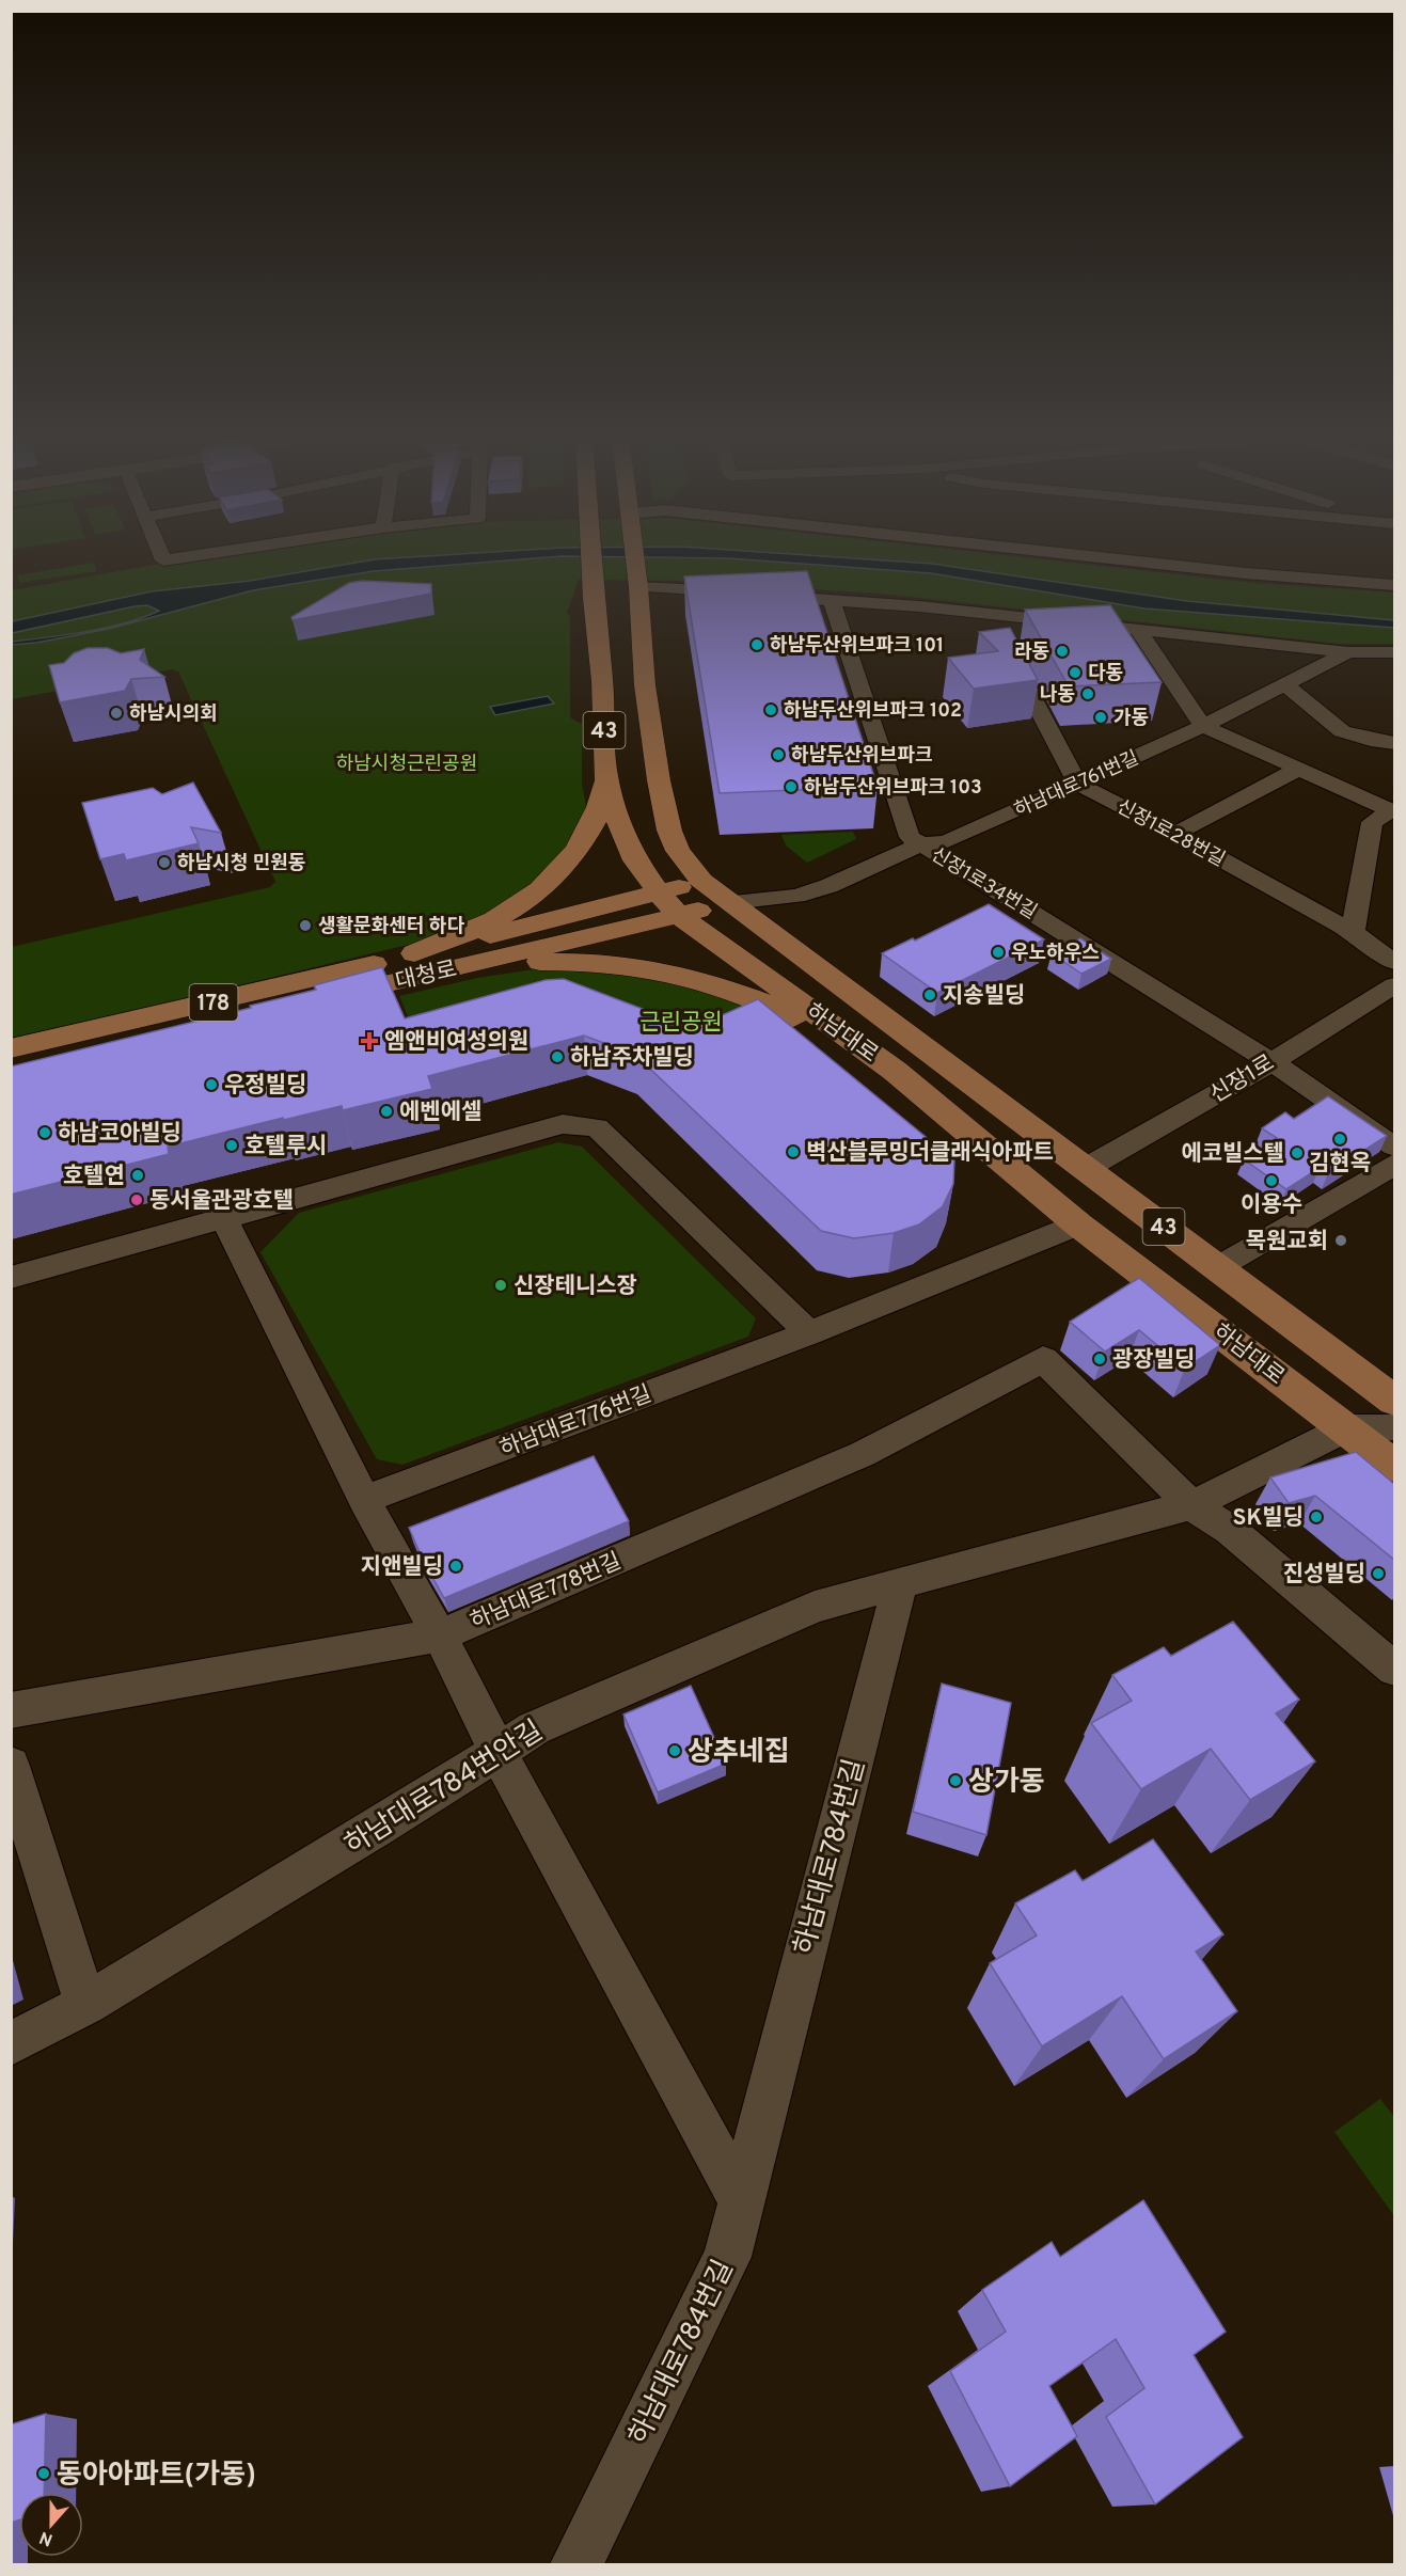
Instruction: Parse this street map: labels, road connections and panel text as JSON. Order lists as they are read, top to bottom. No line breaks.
{"streets":{"main road":["43","대청로","178","하남대로"],"street":["하남대로761번길","신장1로28번길","신장1로34번길","신장1로","하남대로776번길","하남대로778번길","하남대로784번안길","하남대로784번길"]},"crossings":[["하남대로761번길","신장1로28번길"],["하남대로761번길","신장1로34번길"],["하남대로761번길","대청로"],["하남대로761번길","하남대로"],["신장1로34번길","신장1로"],["대청로","하남대로"],["하남대로","신장1로"],["하남대로","하남대로776번길"],["하남대로784번안길","하남대로784번길"]],"parks":["하남시청근린공원","근린공원"],"places":{"other":["하남두산위브파크 101","라동","다동","나동","하남두산위브파크 102","하남시의회","가동","하남두산위브파크","하남두산위브파크 103","하남시청 민원동","생활문화센터 하다","우노하우스","지송빌딩","하남주차빌딩","우정빌딩","에벤에셀","하남코아빌딩","김현옥","호텔루시","벽산블루밍더클래식아파트","에코빌스텔","호텔연","이용수","동서울관광호텔","목원교회","신장테니스장","광장빌딩","SK빌딩","지앤빌딩","진성빌딩","상추네집","상가동","동아아파트(가동)"],"health":["엠앤비여성의원"]},"north":"bottom"}
